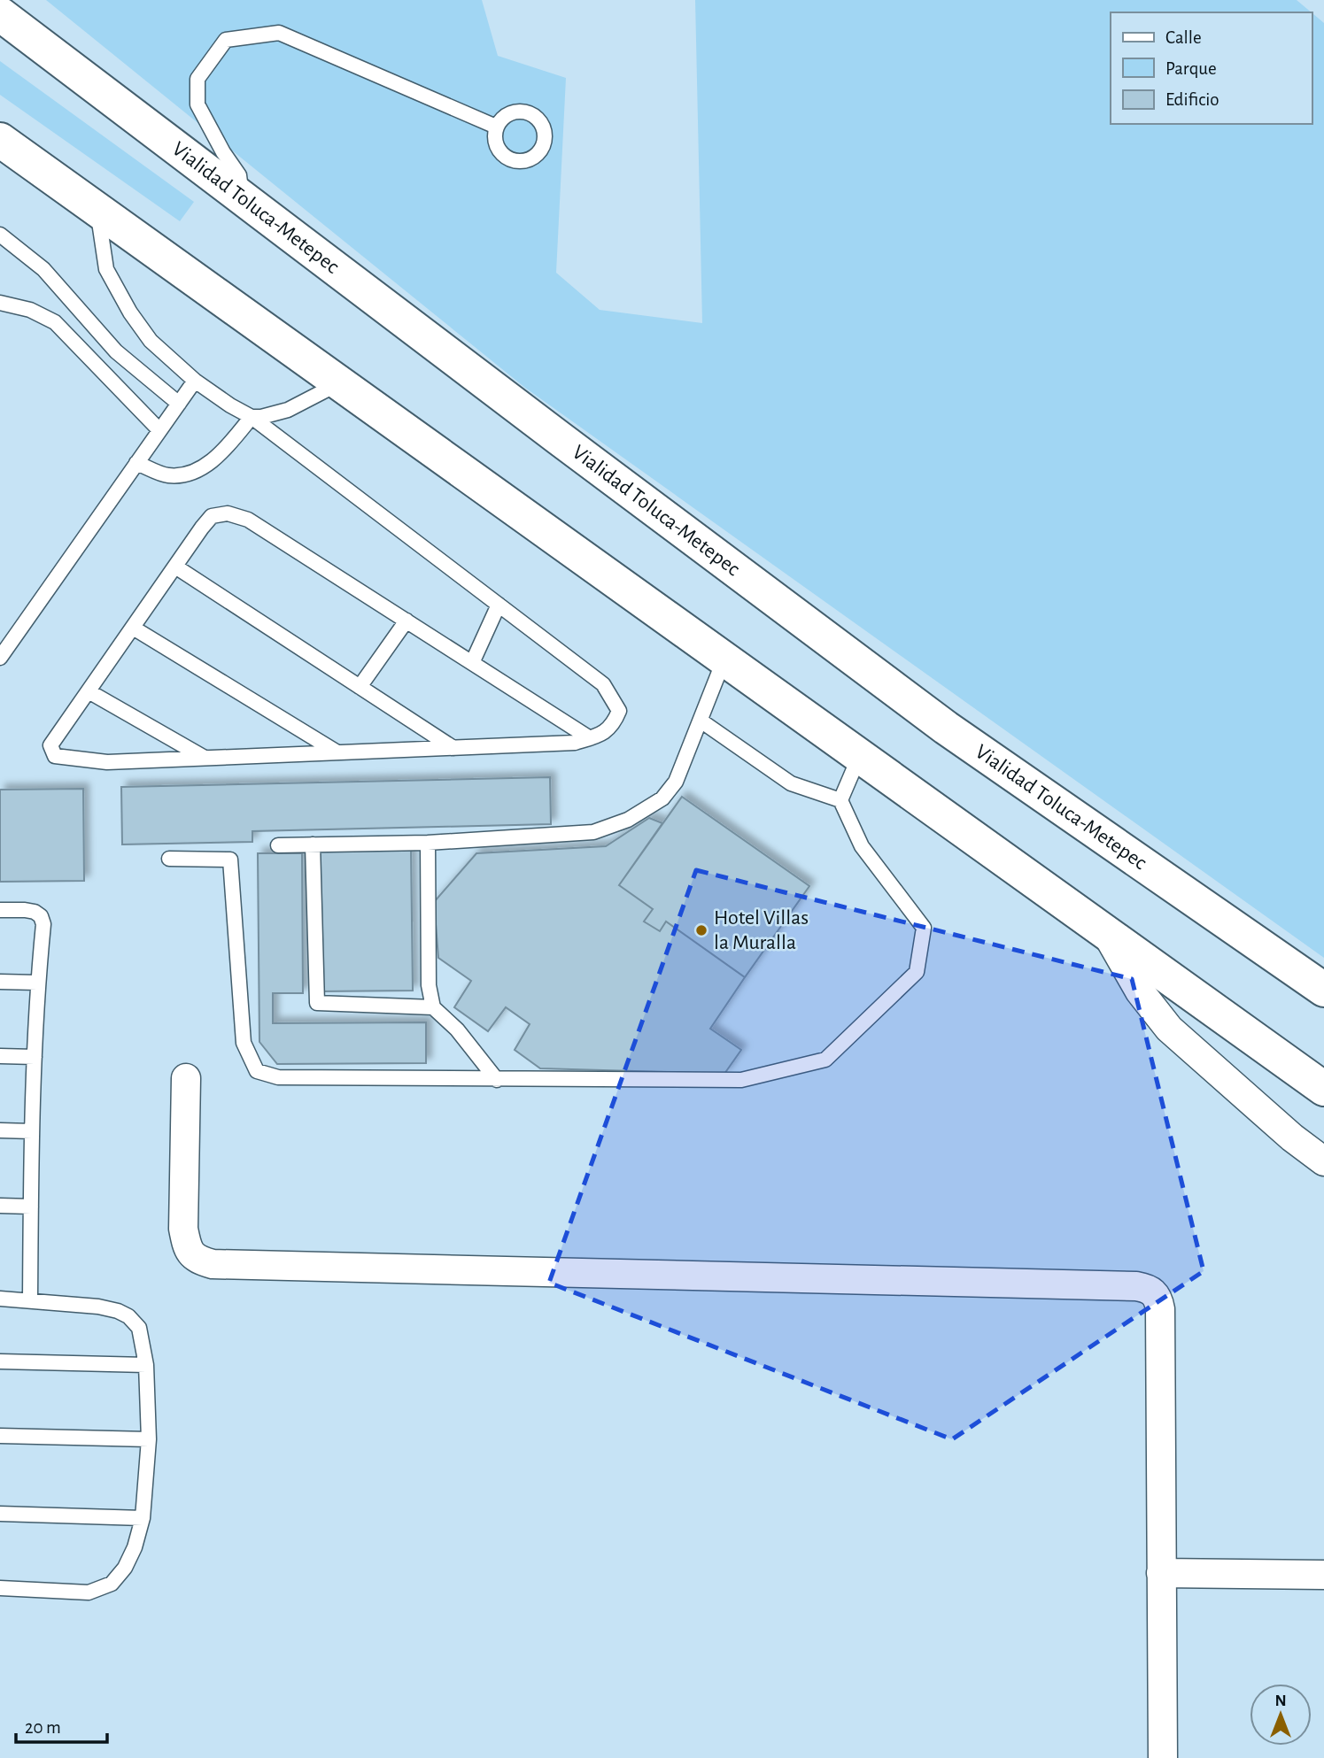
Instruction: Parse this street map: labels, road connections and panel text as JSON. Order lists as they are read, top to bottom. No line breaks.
{"streets":{"highway":["Vialidad Toluca-Metepec"]},"places":["Hotel Villas la Muralla"],"legend":["Calle","Parque","Edificio"],"scale_bar":"20 m","north":"top"}
